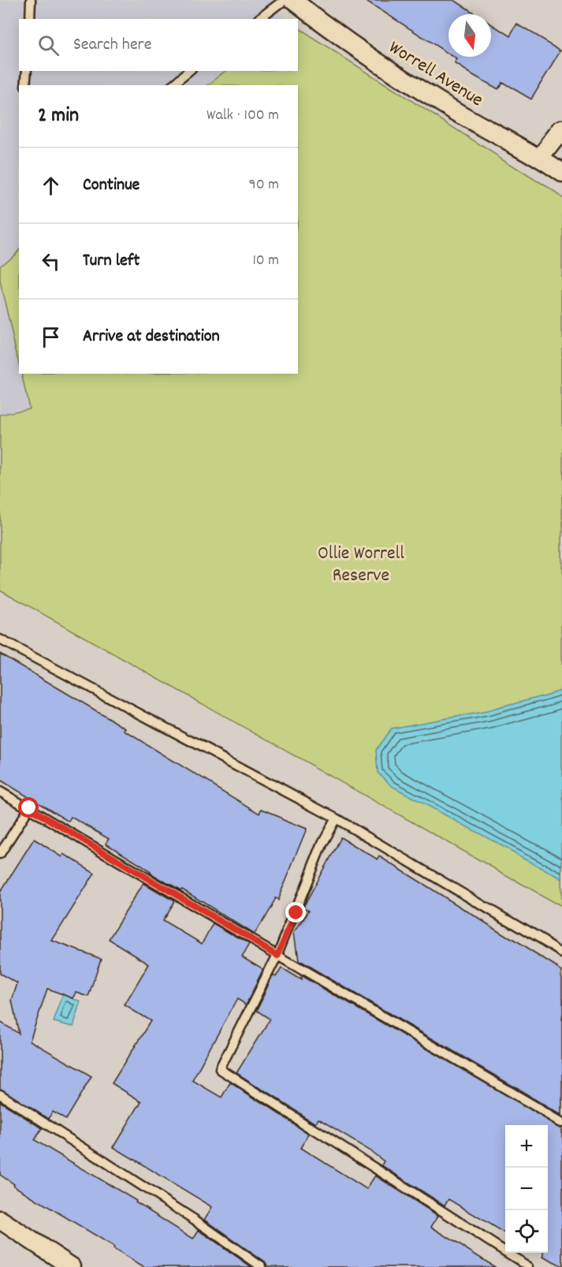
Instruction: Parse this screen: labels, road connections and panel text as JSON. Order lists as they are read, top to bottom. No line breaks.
{"streets":{"street":["Worrell Avenue"]},"parks":["Ollie Worrell Reserve"],"north":"bottom","page":{"search":"Search here","heading":["2 min","Walk · 100 m"],"list":[["Continue","90 m"],["Turn left","10 m"],"Arrive at destination"],"map_buttons":["+","−"]}}
